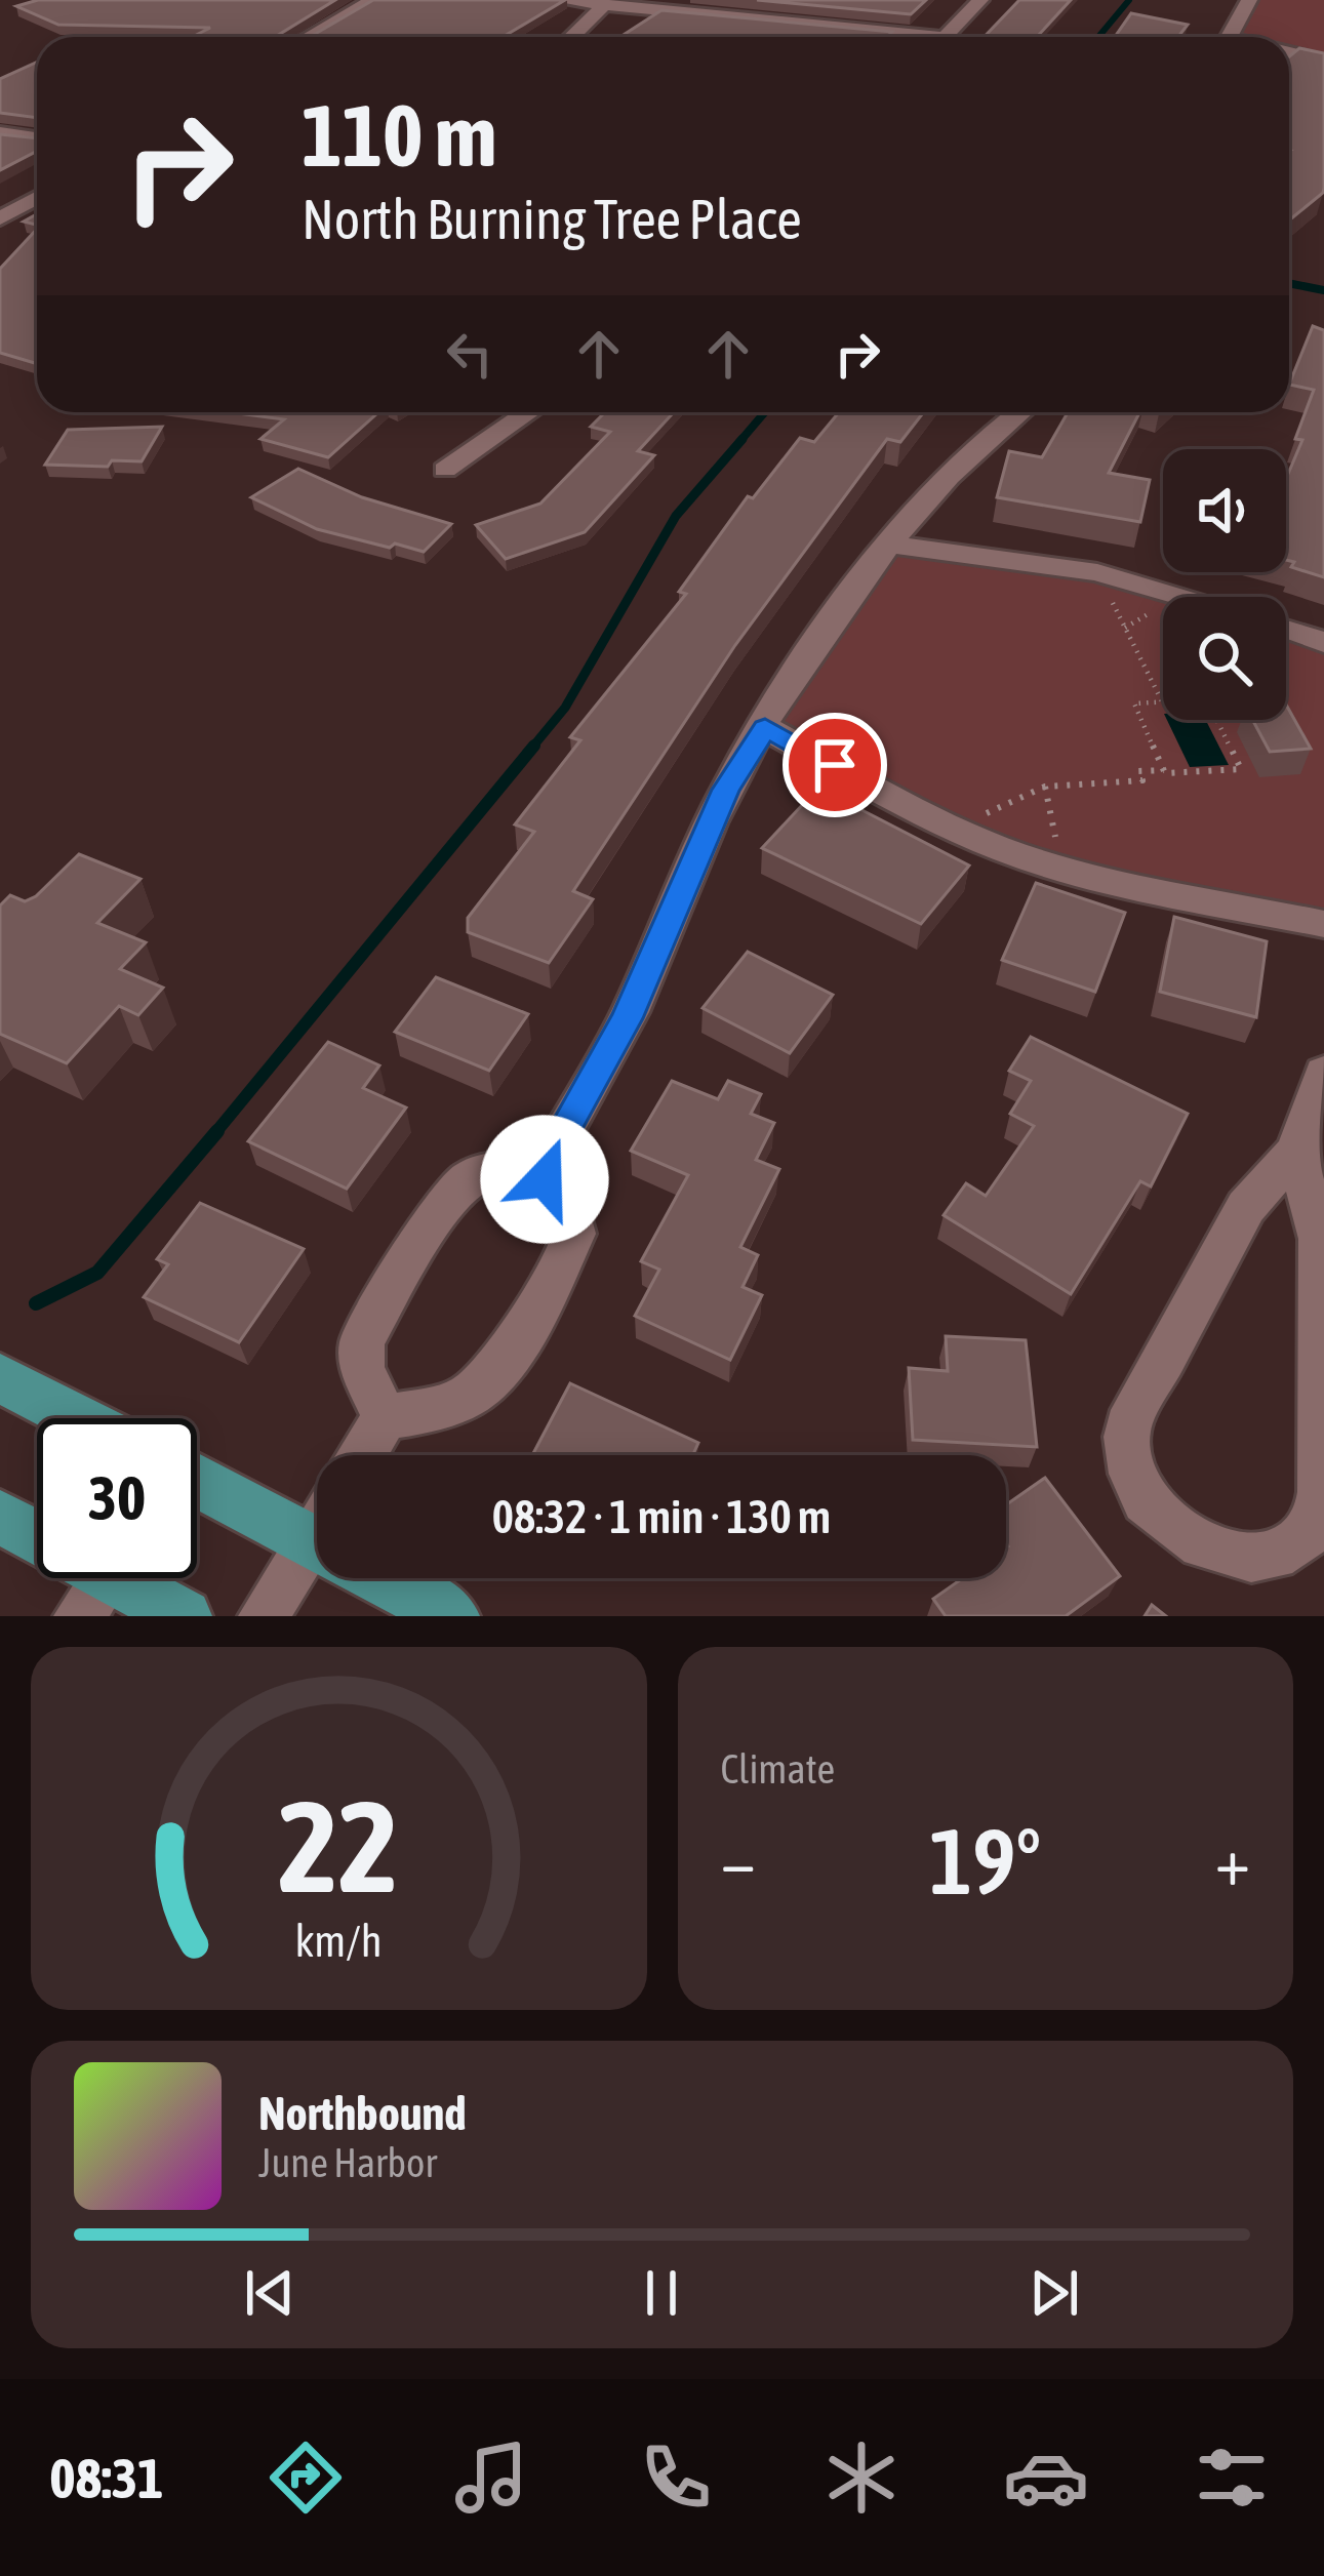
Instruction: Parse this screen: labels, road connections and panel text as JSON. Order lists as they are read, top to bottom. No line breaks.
{"page":{"turn":["110 m","North Burning Tree Place"],"limit":"30","trip":"08:32 · 1 min · 130 m","tile":"Climate","heat":["−","19°","+"],"song":["Northbound","June Harbor"],"tabs":"08:31","gauge":["22","km/h"]}}
